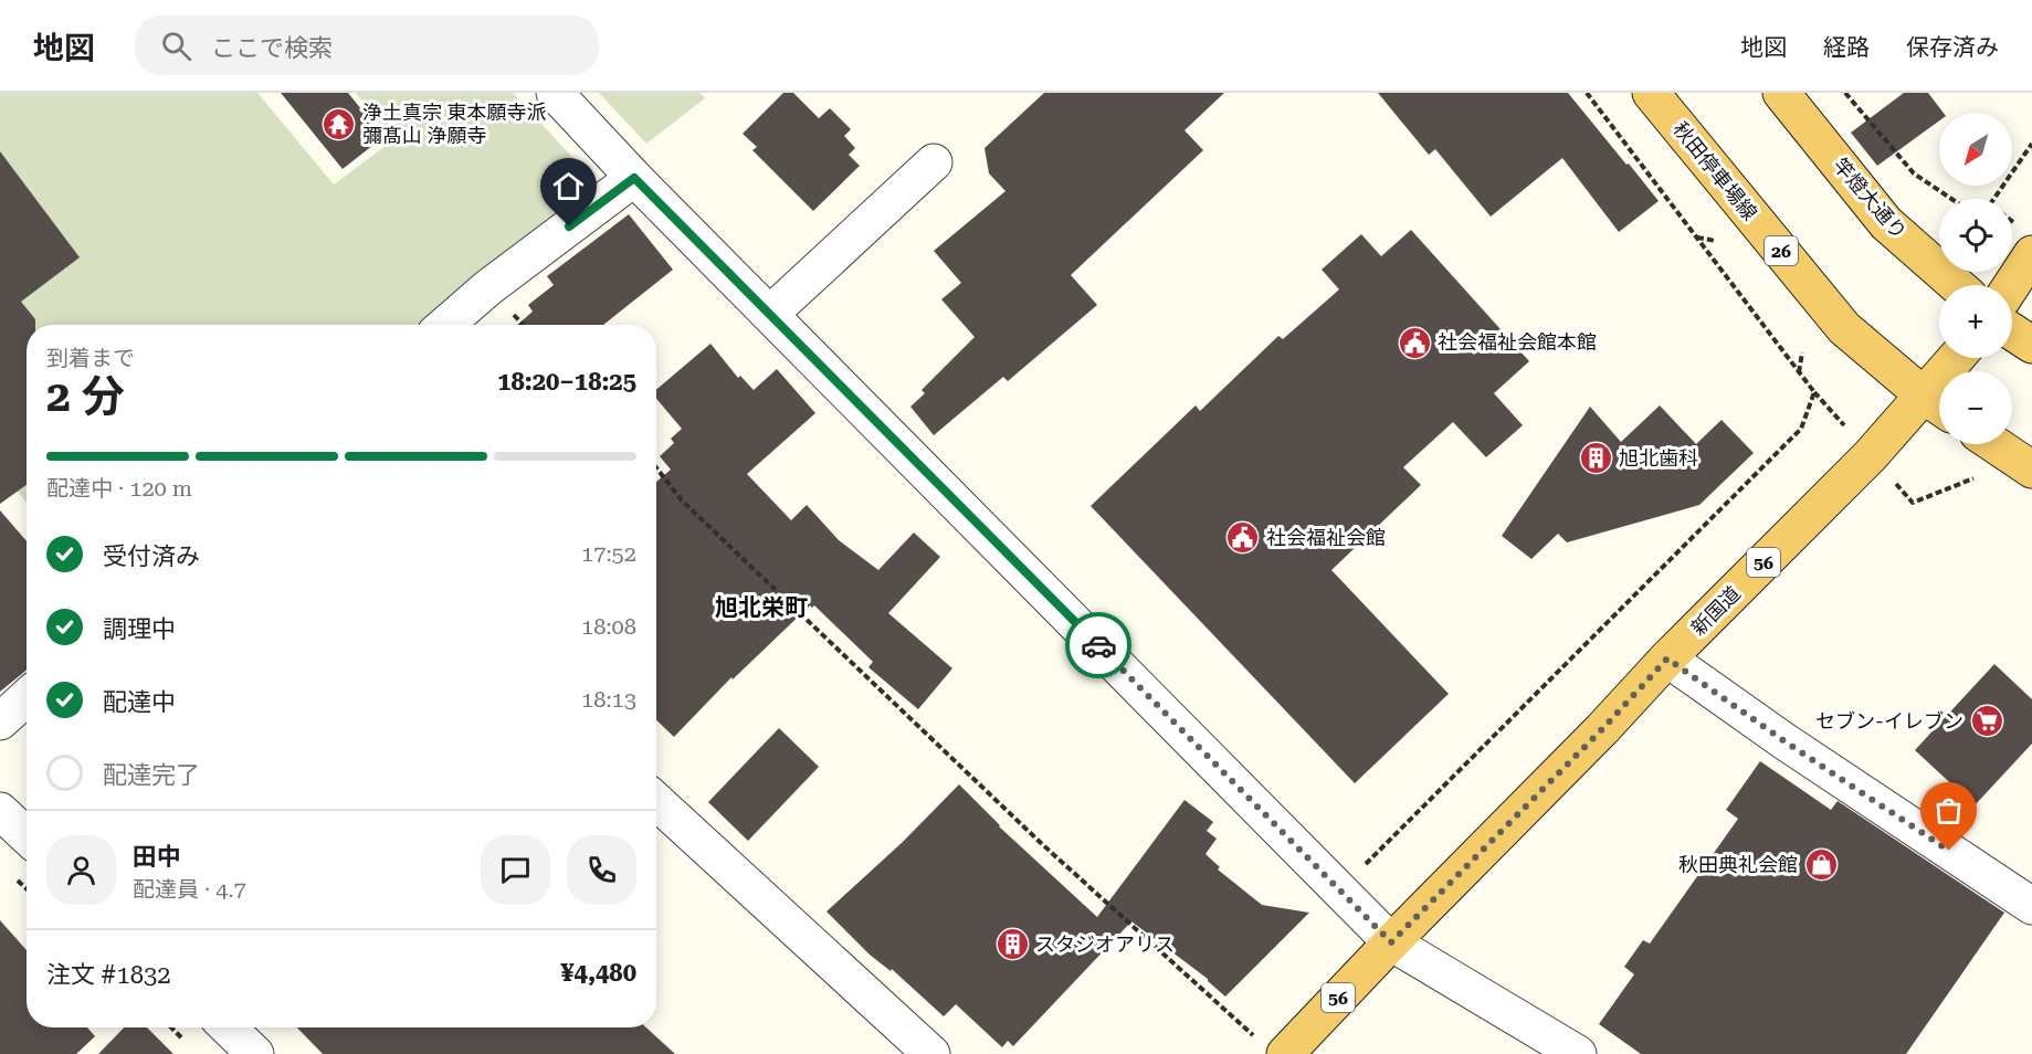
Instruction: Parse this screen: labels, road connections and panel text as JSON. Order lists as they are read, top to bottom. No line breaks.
{"streets":{"main road":["秋田停車場線","竿燈大通り","26","56","新国道"]},"crossings":[["秋田停車場線","56"],["秋田停車場線","新国道"],["56","新国道"]],"districts":["旭北栄町"],"places":{"temple":["浄土真宗 東本願寺派 彌髙山 浄願寺"],"public building":["社会福祉会館本館","社会福祉会館"],"building":["旭北歯科","スタジオアリス"],"supermarket":["セブン-イレブン"],"shop":["秋田典礼会館"]},"north":"bottom left","page":{"header":"地図","search":"ここで検索","nav":["地図","経路","保存済み"],"map_buttons":["+","−"],"heading":["2 分","到着まで","18:20–18:25"],"panel":["田中","配達員 · 4.7","注文 #1832","¥4,480"],"bar":"配達中 · 120 m","list":[["受付済み","17:52"],["調理中","18:08"],["配達中","18:13"],"配達完了"]}}
